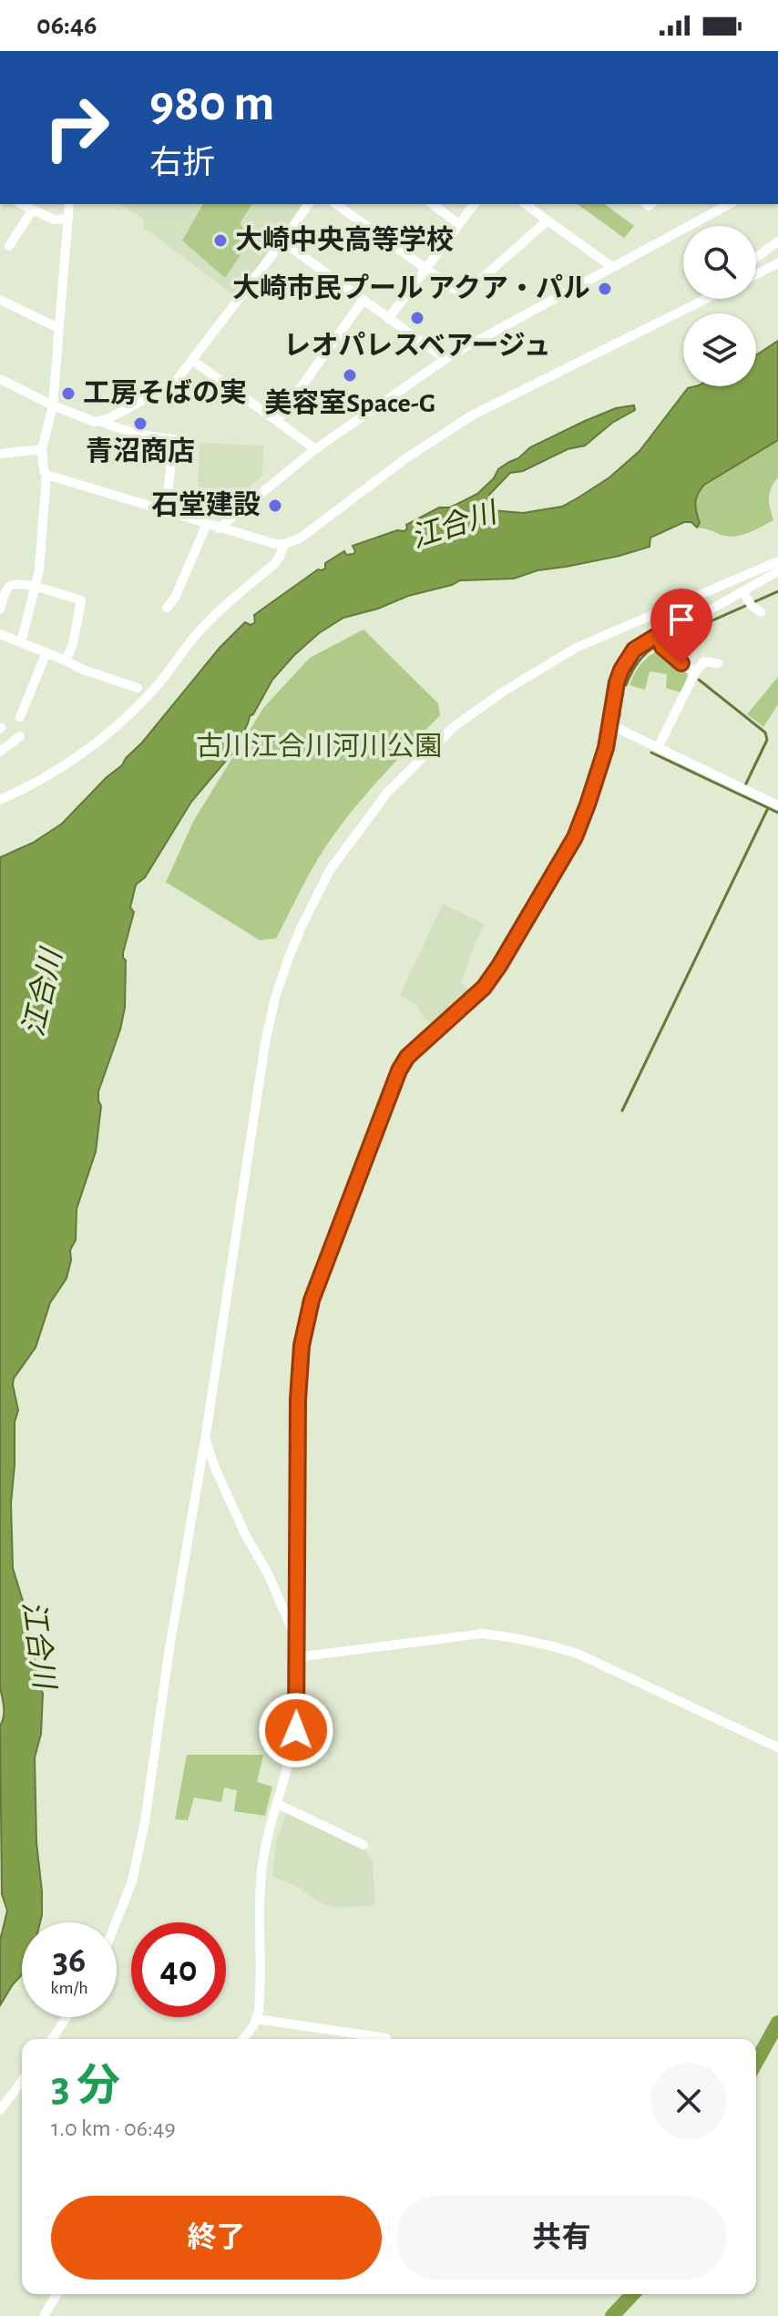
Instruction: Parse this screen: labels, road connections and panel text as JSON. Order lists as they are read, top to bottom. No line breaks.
{"water":["江合川"],"parks":["古川江合川河川公園"],"places":["大崎中央高等学校","大崎市民プール アクア・パル","レオパレスベアージュ","美容室Space-G","工房そばの実","青沼商店","石堂建設"],"page":{"status":"06:46","turn":["980 m","右折"],"speed":"36 km/h","limit":"40","heading":["3 分","1.0 km · 06:49"],"buttons":["終了","共有"]}}
